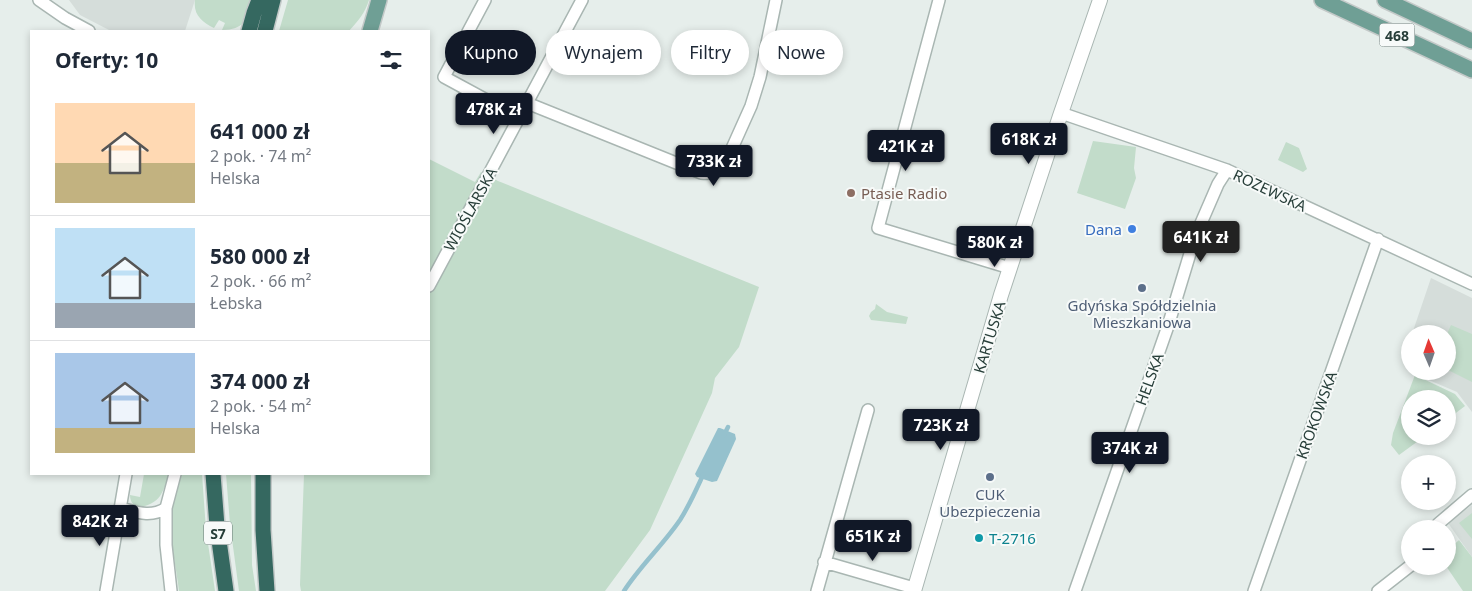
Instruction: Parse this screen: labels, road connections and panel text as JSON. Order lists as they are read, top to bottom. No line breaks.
{"streets":{"highway":["S7"],"main road":["468"],"street":["ROZEWSKA","WIOŚLARSKA","KARTUSKA","HELSKA","KROKOWSKA"]},"crossings":[["ROZEWSKA","KARTUSKA"],["ROZEWSKA","HELSKA"],["ROZEWSKA","KROKOWSKA"]],"places":["Ptasie Radio","Dana","Gdyńska Spółdzielnia Mieszkaniowa","CUK Ubezpieczenia","T-2716"],"north":"top","page":{"chip":["Kupno","Wynajem","Filtry","Nowe"],"heading":"Oferty: 10","list":[{"name":"641 000 zł","note":"2 pok. · 74 m² · Helska"},{"name":"580 000 zł","note":"2 pok. · 66 m² · Łebska"},{"name":"374 000 zł","note":"2 pok. · 54 m² · Helska"}],"price":["478K zł","618K zł","421K zł","733K zł","641K zł","580K zł","723K zł","374K zł","842K zł","651K zł"],"map_buttons":["+","−"]}}
